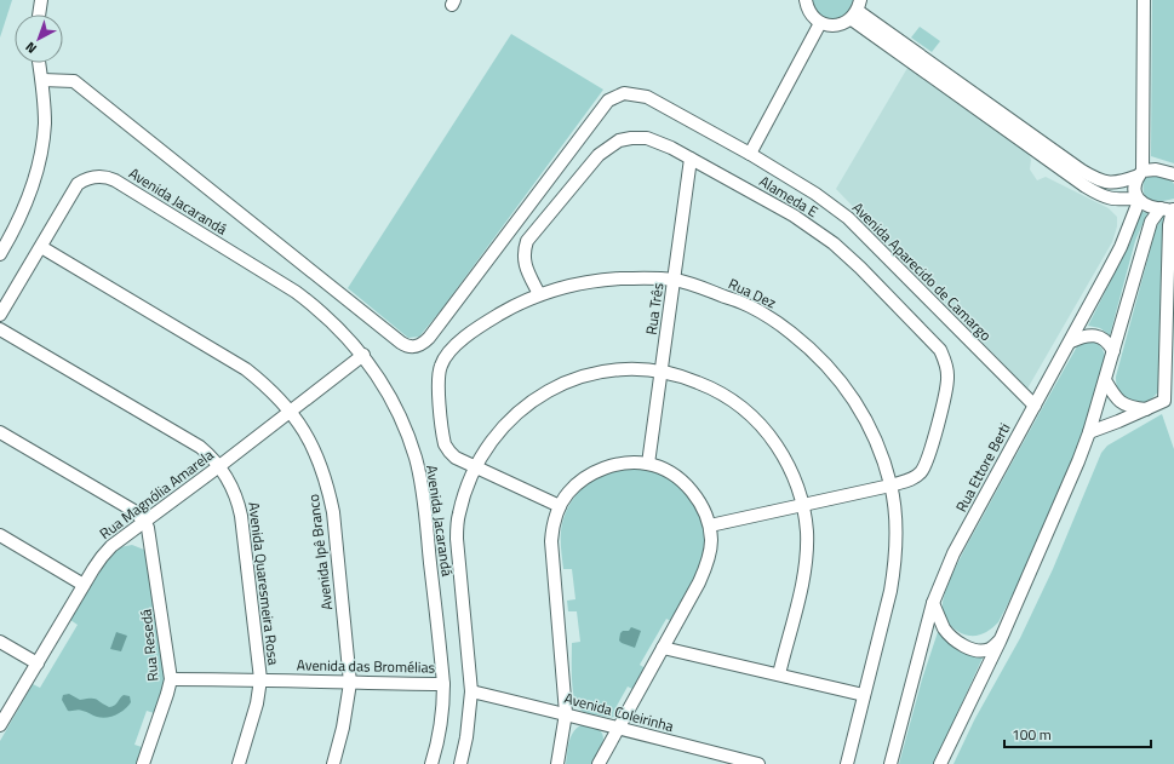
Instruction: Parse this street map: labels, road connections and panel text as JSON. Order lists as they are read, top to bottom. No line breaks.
{"streets":{"street":["Alameda E","Avenida Jacarandá","Avenida Aparecido de Camargo","Rua Dez","Rua Três","Rua Ettore Berti","Rua Magnólia Amarela","Avenida Ipê Branco","Avenida Quaresmeira Rosa","Rua Resedá","Avenida das Bromélias","Avenida Coleirinha"]},"crossings":[["Alameda E","Rua Dez"],["Alameda E","Rua Três"],["Avenida Jacarandá","Rua Magnólia Amarela"],["Avenida Jacarandá","Avenida Ipê Branco"],["Avenida Jacarandá","Avenida das Bromélias"],["Avenida Aparecido de Camargo","Rua Ettore Berti"],["Rua Dez","Rua Três"],["Rua Magnólia Amarela","Avenida Ipê Branco"],["Rua Magnólia Amarela","Avenida Quaresmeira Rosa"],["Rua Magnólia Amarela","Rua Resedá"],["Avenida Ipê Branco","Avenida das Bromélias"],["Avenida Quaresmeira Rosa","Avenida das Bromélias"],["Rua Resedá","Avenida das Bromélias"]],"scale_bar":"100 m","north":"bottom left"}
